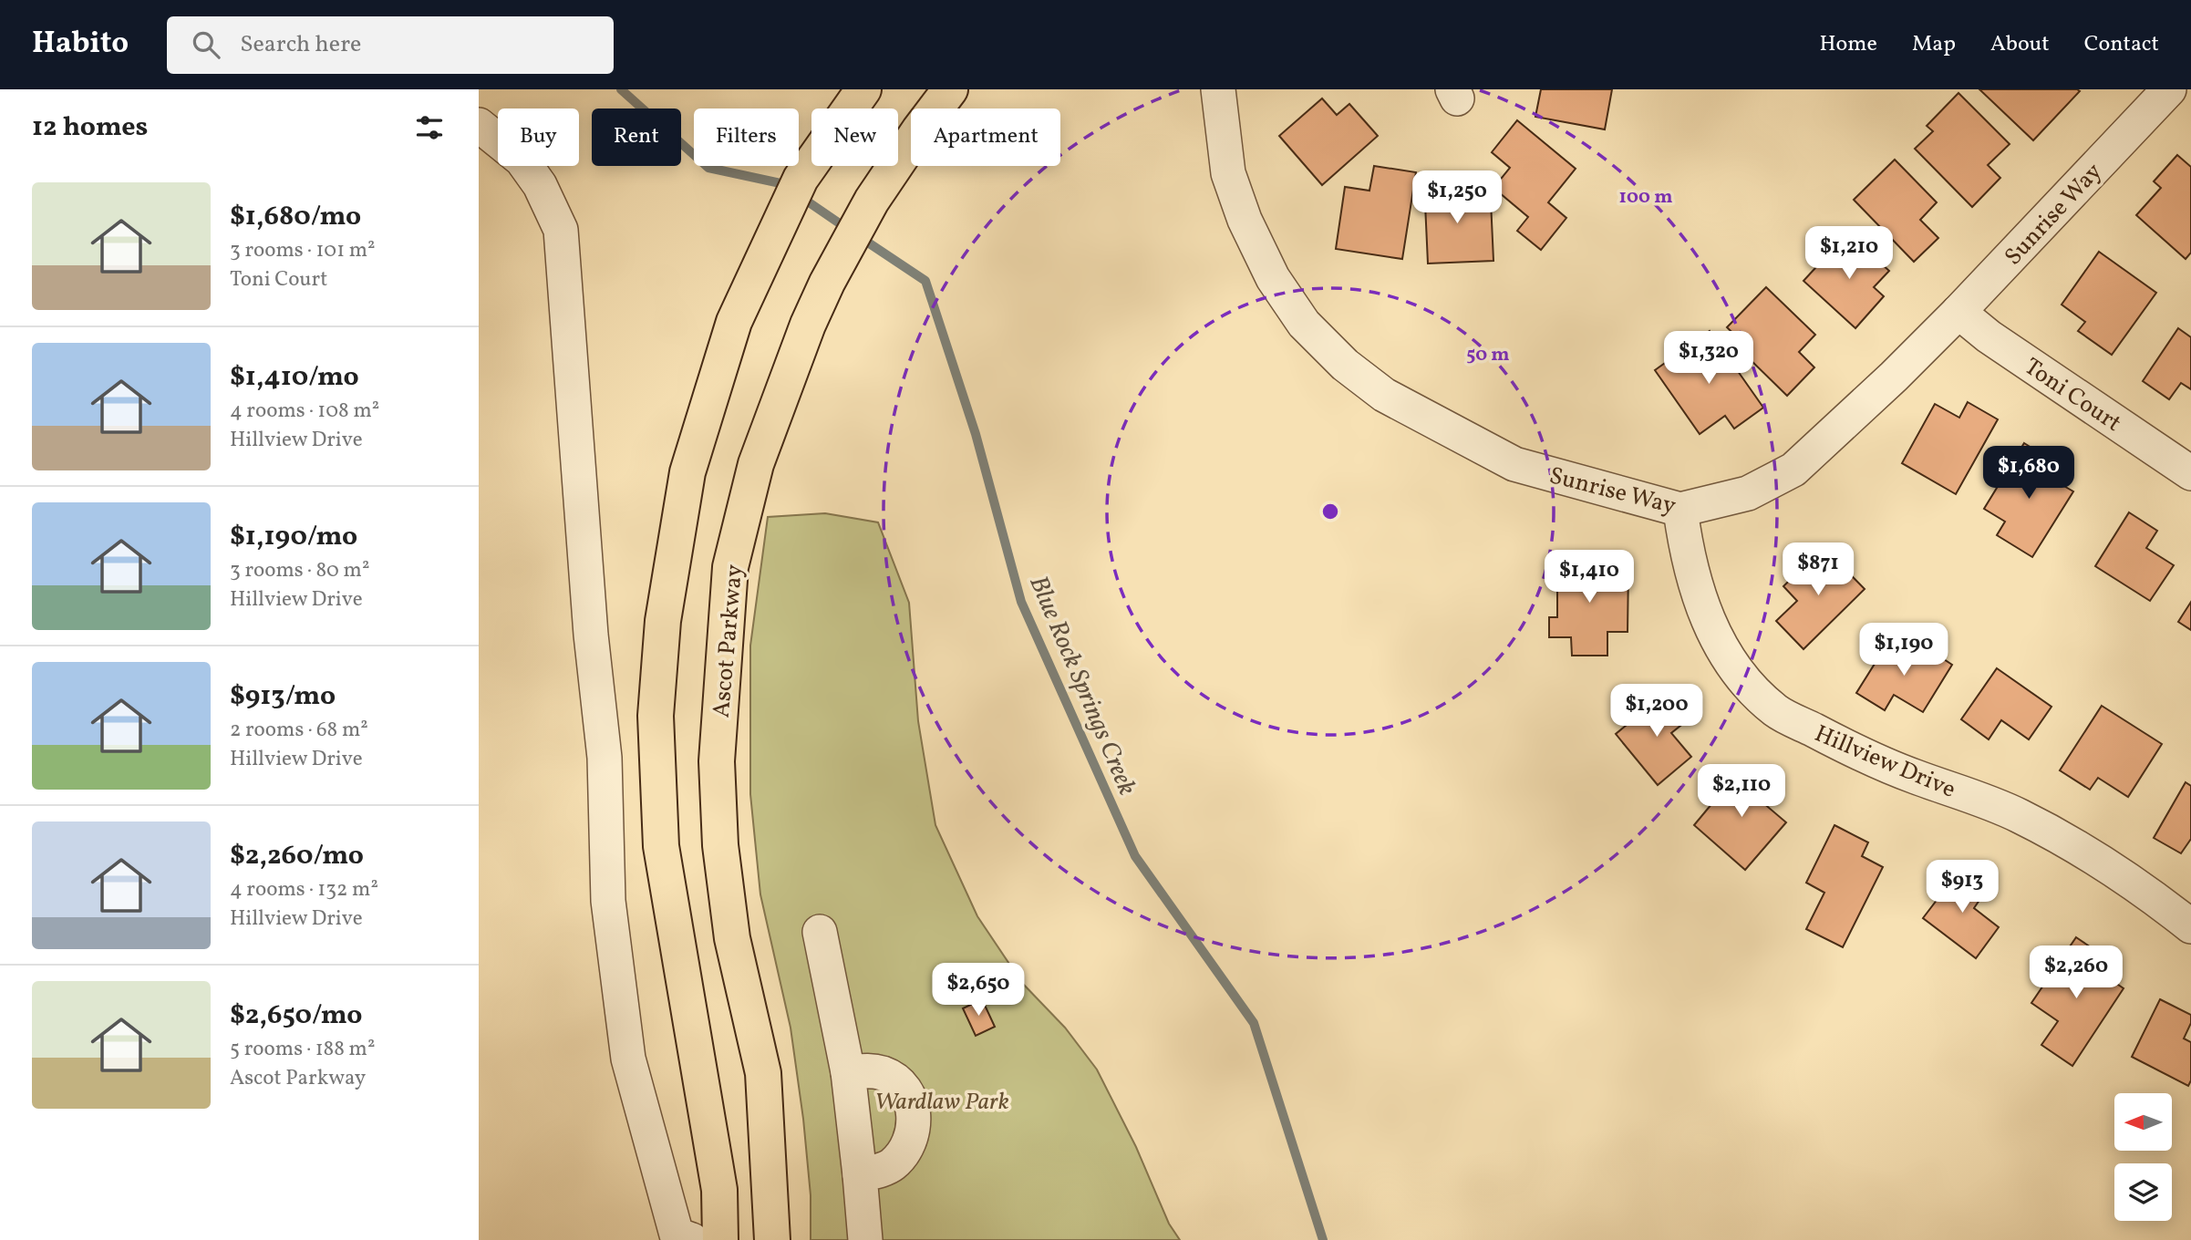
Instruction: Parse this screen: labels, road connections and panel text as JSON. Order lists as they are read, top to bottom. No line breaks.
{"streets":{"main road":["Ascot Parkway"],"street":["Sunrise Way","Toni Court","Hillview Drive"]},"crossings":[["Sunrise Way","Toni Court"],["Sunrise Way","Hillview Drive"]],"water":["Blue Rock Springs Creek"],"parks":["Wardlaw Park"],"north":"left","page":{"header":"Habito","search":"Search here","nav":["Home","Map","About","Contact"],"heading":"12 homes","chip":["Buy","Rent","Filters","New","Apartment"],"list":[{"name":"$1,680/mo","note":"3 rooms · 101 m² · Toni Court"},{"name":"$1,410/mo","note":"4 rooms · 108 m² · Hillview Drive"},{"name":"$1,190/mo","note":"3 rooms · 80 m² · Hillview Drive"},{"name":"$913/mo","note":"2 rooms · 68 m² · Hillview Drive"},{"name":"$2,260/mo","note":"4 rooms · 132 m² · Hillview Drive"},{"name":"$2,650/mo","note":"5 rooms · 188 m² · Ascot Parkway"}],"price":["$1,250","$1,210","$1,320","$1,680","$871","$1,410","$1,190","$1,200","$2,110","$913","$2,260","$2,650"]},"rings":["100 m","50 m"]}
